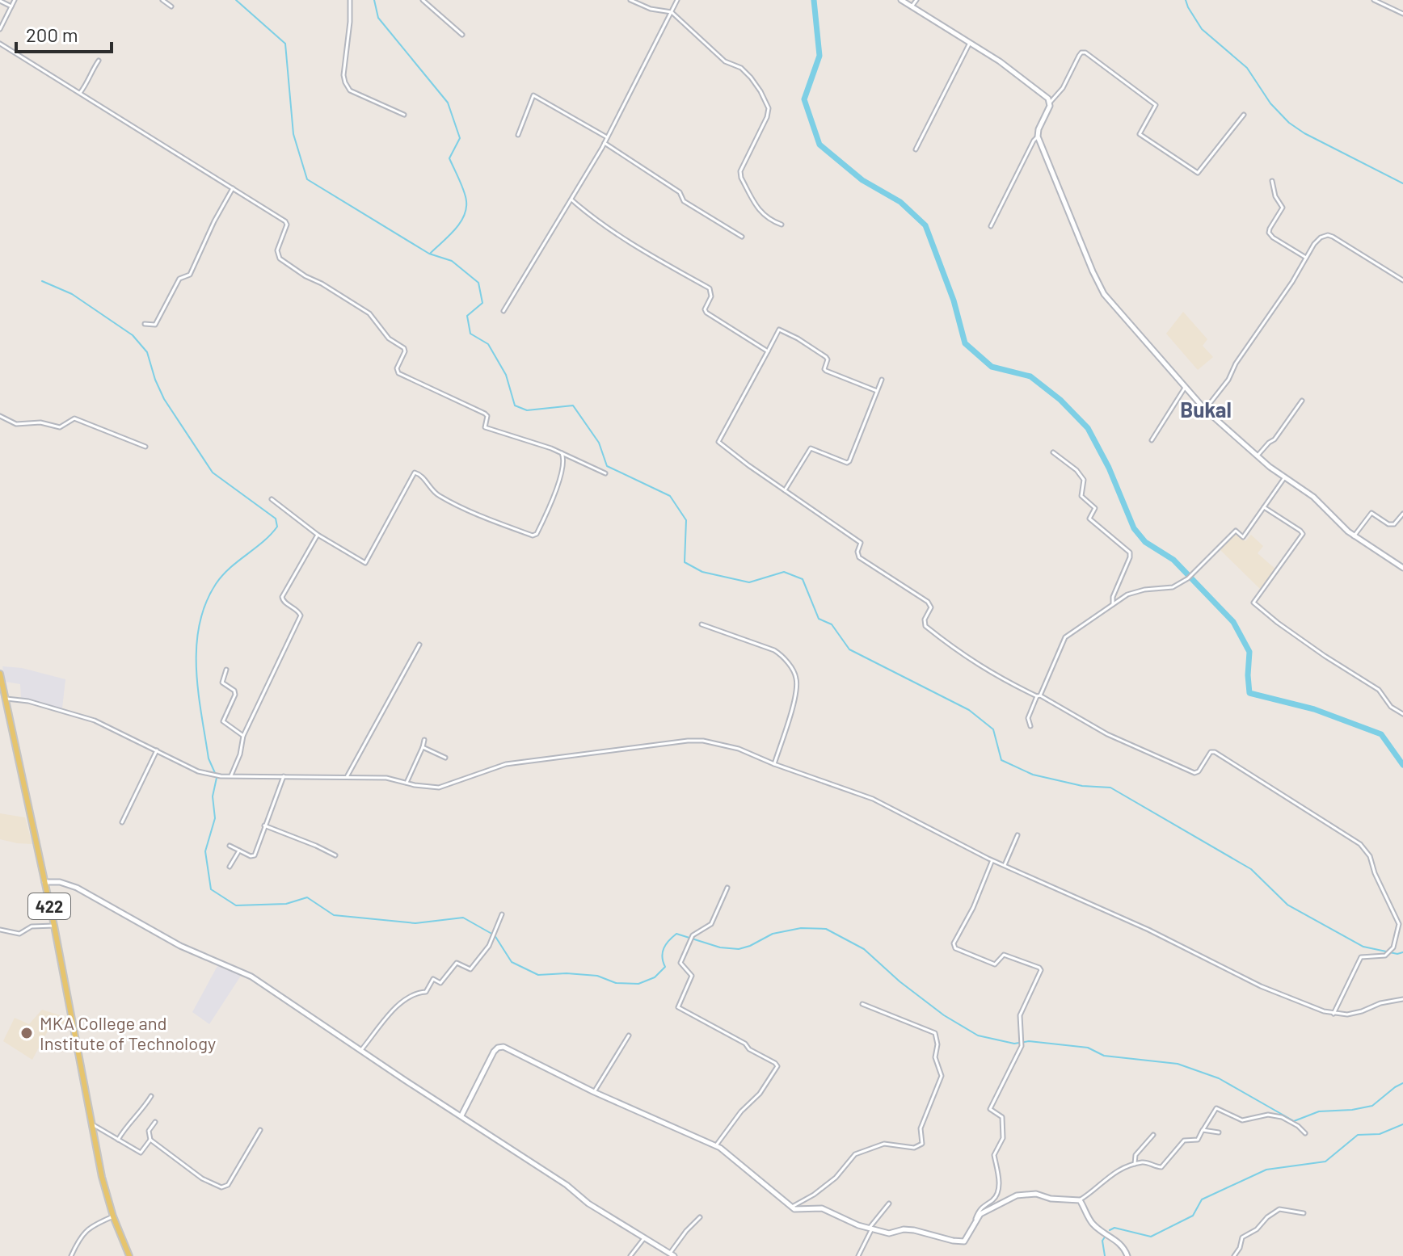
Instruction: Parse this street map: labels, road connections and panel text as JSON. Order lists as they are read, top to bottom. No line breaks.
{"streets":{"main road":["422"]},"districts":["Bukal"],"places":["MKA College and Institute of Technology"],"scale_bar":"200 m"}
